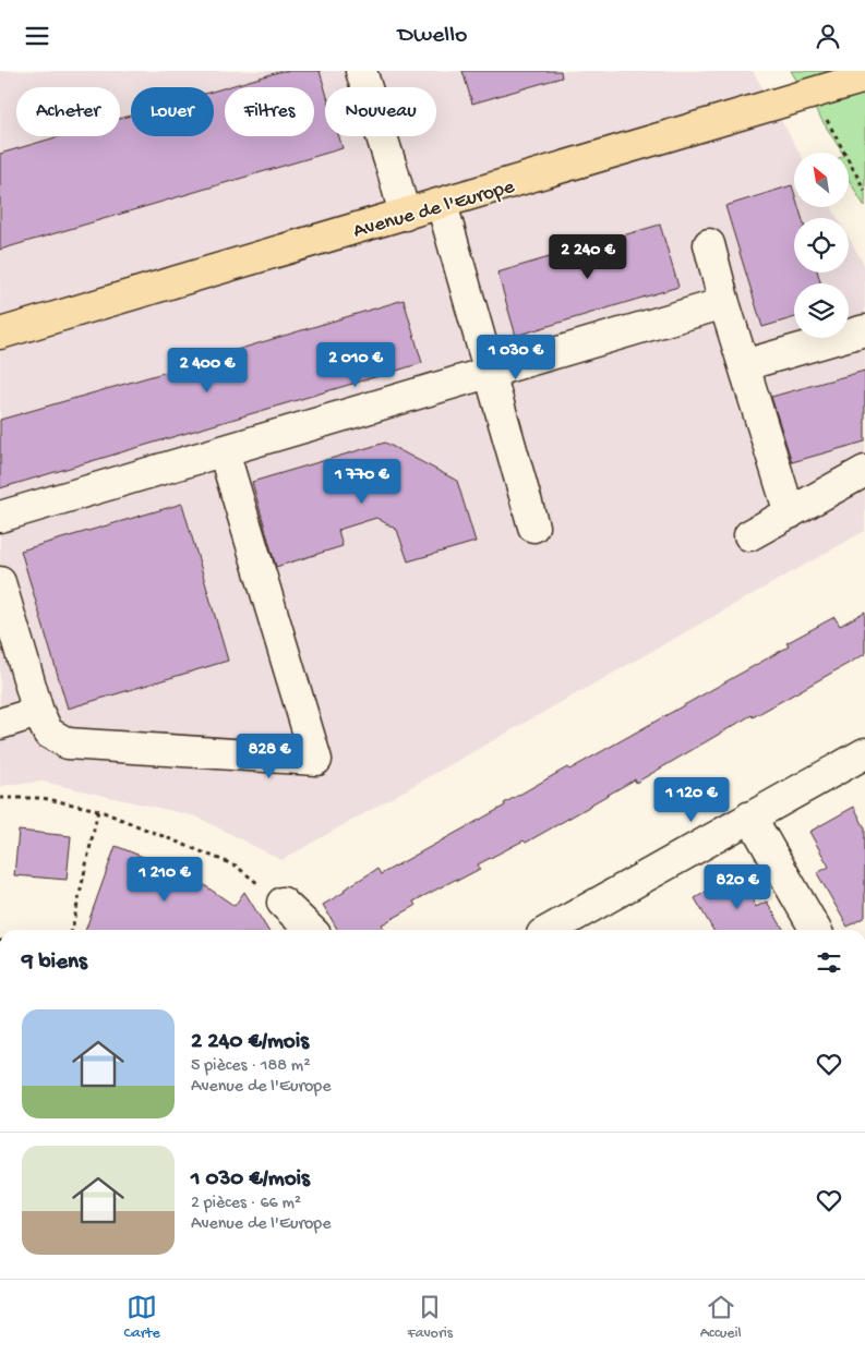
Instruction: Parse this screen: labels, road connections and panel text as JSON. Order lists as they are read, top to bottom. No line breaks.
{"streets":{"main road":["Avenue de l'Europe"]},"north":"top left","page":{"header":"Dwello","chip":["Acheter","Louer","Filtres","Nouveau"],"price":["2 240 €","1 030 €","2 010 €","2 400 €","1 770 €","828 €","1 120 €","1 210 €","820 €"],"heading":"9 biens","list":[{"name":"2 240 €/mois","note":"5 pièces · 188 m² · Avenue de l'Europe"},{"name":"1 030 €/mois","note":"2 pièces · 66 m² · Avenue de l'Europe"}],"tabs":["Carte","Favoris","Accueil"]}}
